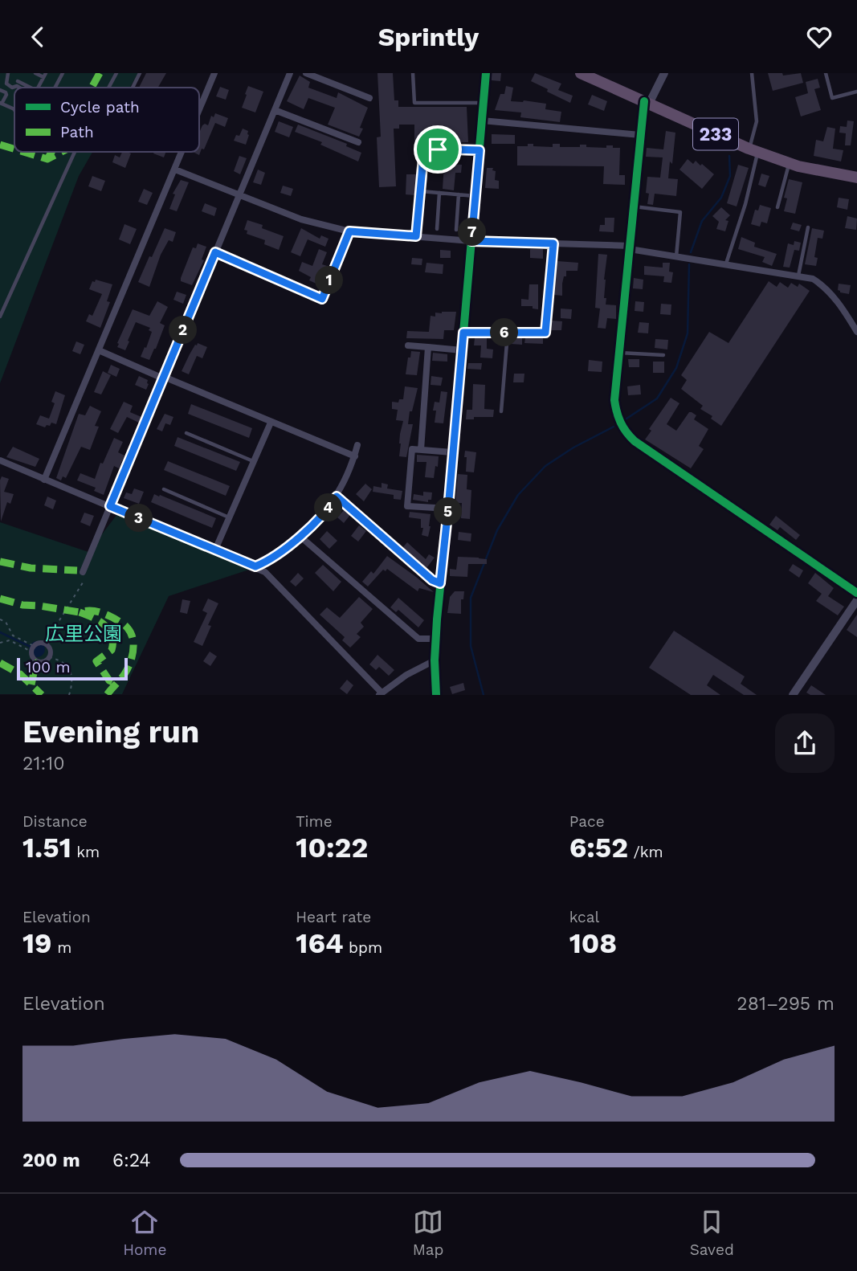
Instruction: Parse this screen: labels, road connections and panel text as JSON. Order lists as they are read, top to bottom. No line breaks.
{"streets":{"highway":["233"]},"parks":["広里公園"],"legend":["Cycle path","Path"],"scale_bar":"100 m","page":{"header":"Sprintly","pins":["7","1","2","6","4","5","3"],"scale":"100 m","heading":["Evening run","21:10"],"stats":[["Distance","1.51 km"],["Time","10:22"],["Pace","6:52 /km"],["Elevation","19 m"],["Heart rate","164 bpm"],["kcal","108"]],"chart":["Elevation","281–295 m"],"list":[{"name":"200 m","note":"6:24"}],"tabs":["Home","Map","Saved"]}}
